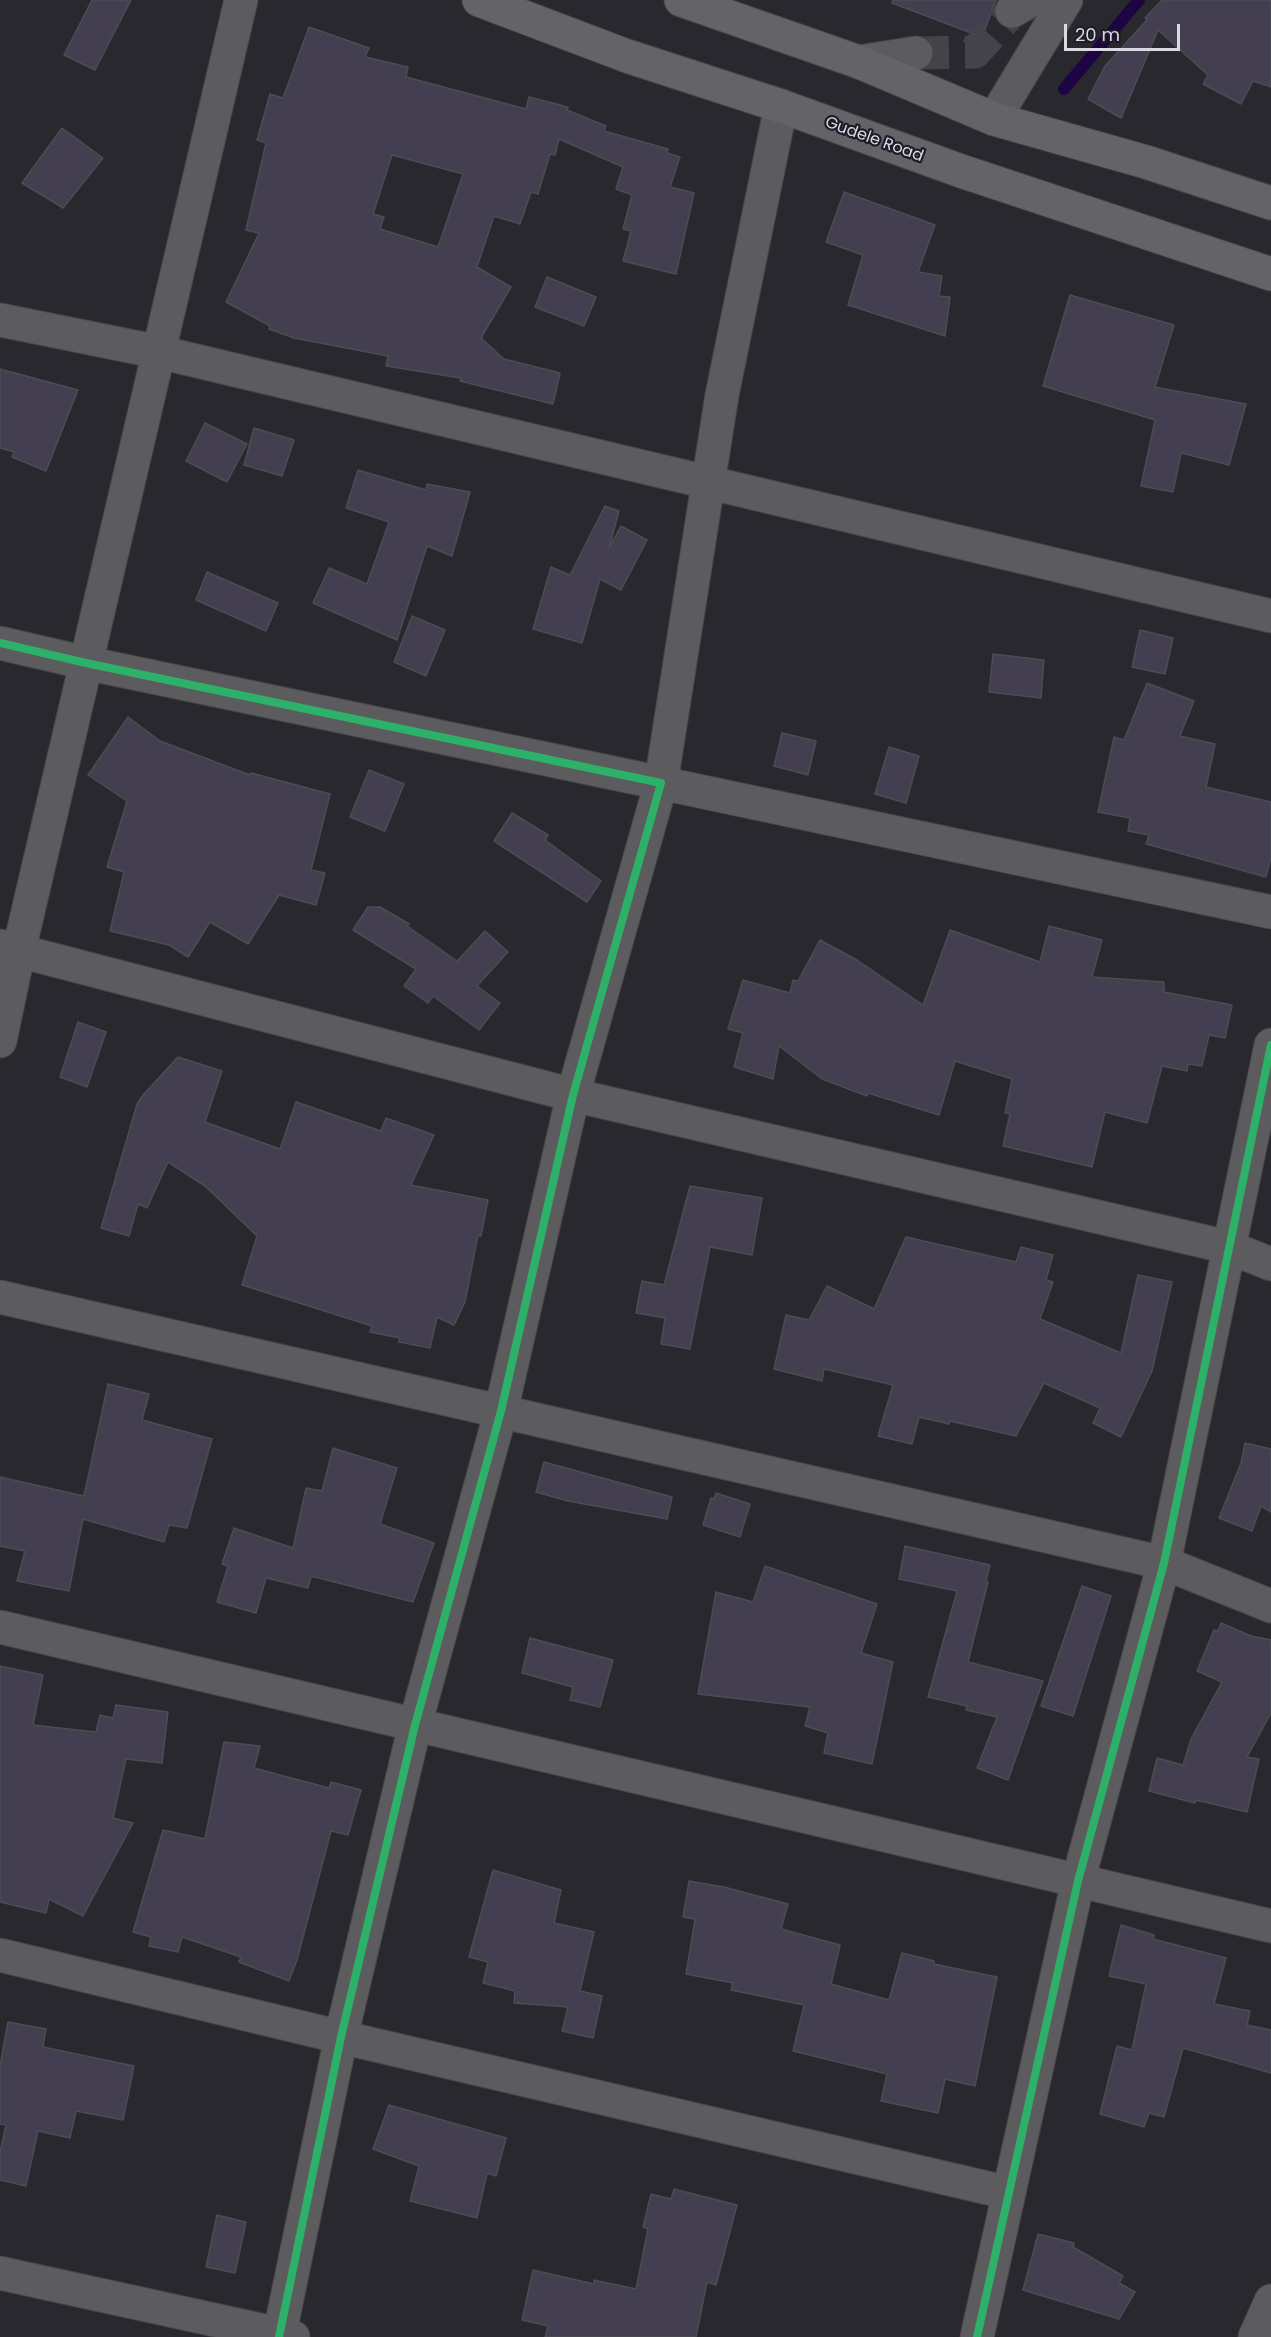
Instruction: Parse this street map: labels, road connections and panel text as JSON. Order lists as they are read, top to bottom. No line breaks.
{"streets":{"highway":["Gudele Road"]},"scale_bar":"20 m"}
